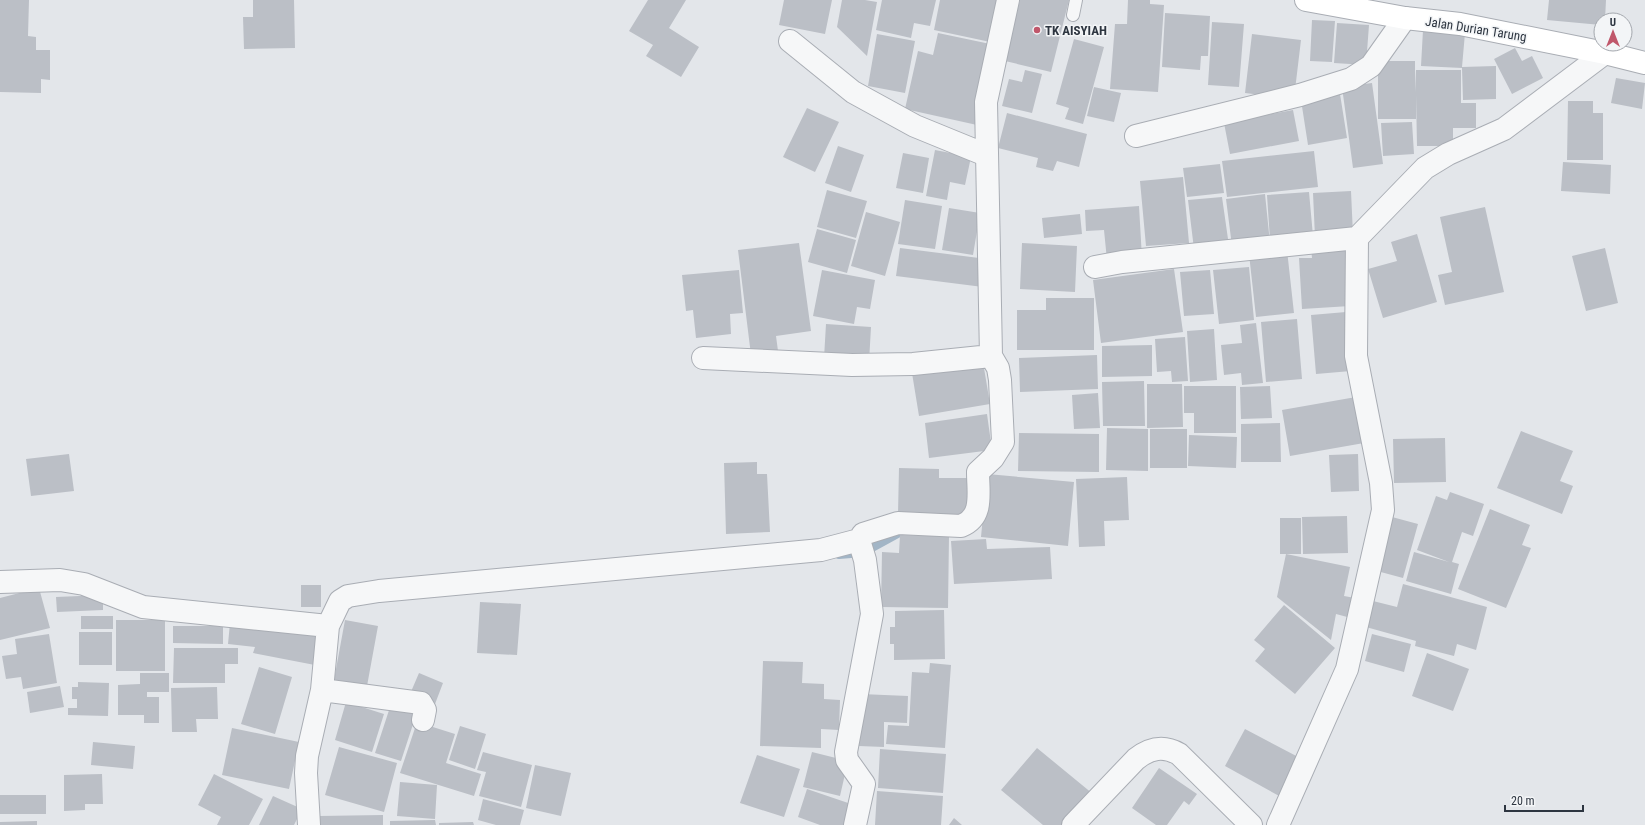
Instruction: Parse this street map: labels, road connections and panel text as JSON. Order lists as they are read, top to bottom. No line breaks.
{"streets":{"street":["Jalan Durian Tarung"]},"places":["TK AISYIAH"],"scale_bar":"20 m","north":"top"}
